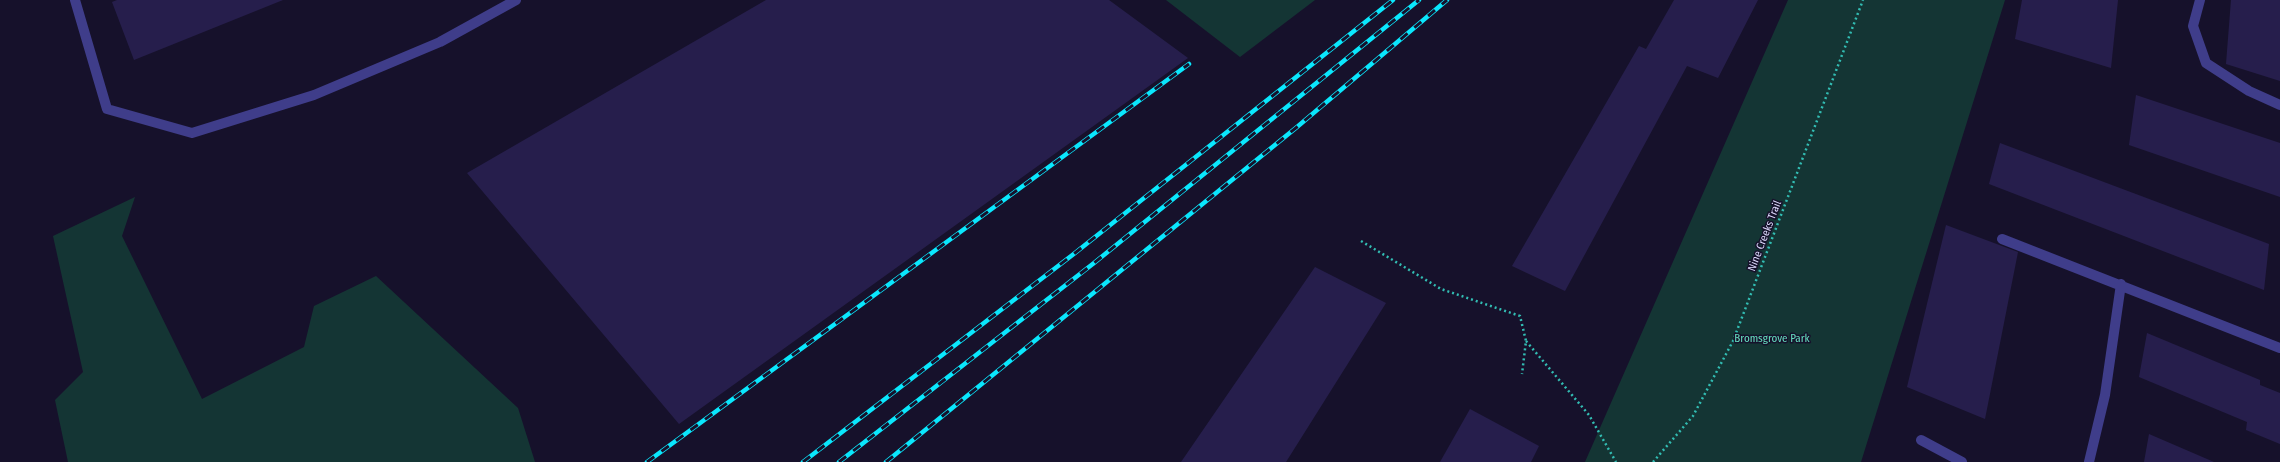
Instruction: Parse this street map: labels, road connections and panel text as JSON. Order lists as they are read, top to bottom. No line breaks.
{"streets":{"path":["Nine Creeks Trail"]},"parks":["Bromsgrove Park"]}
